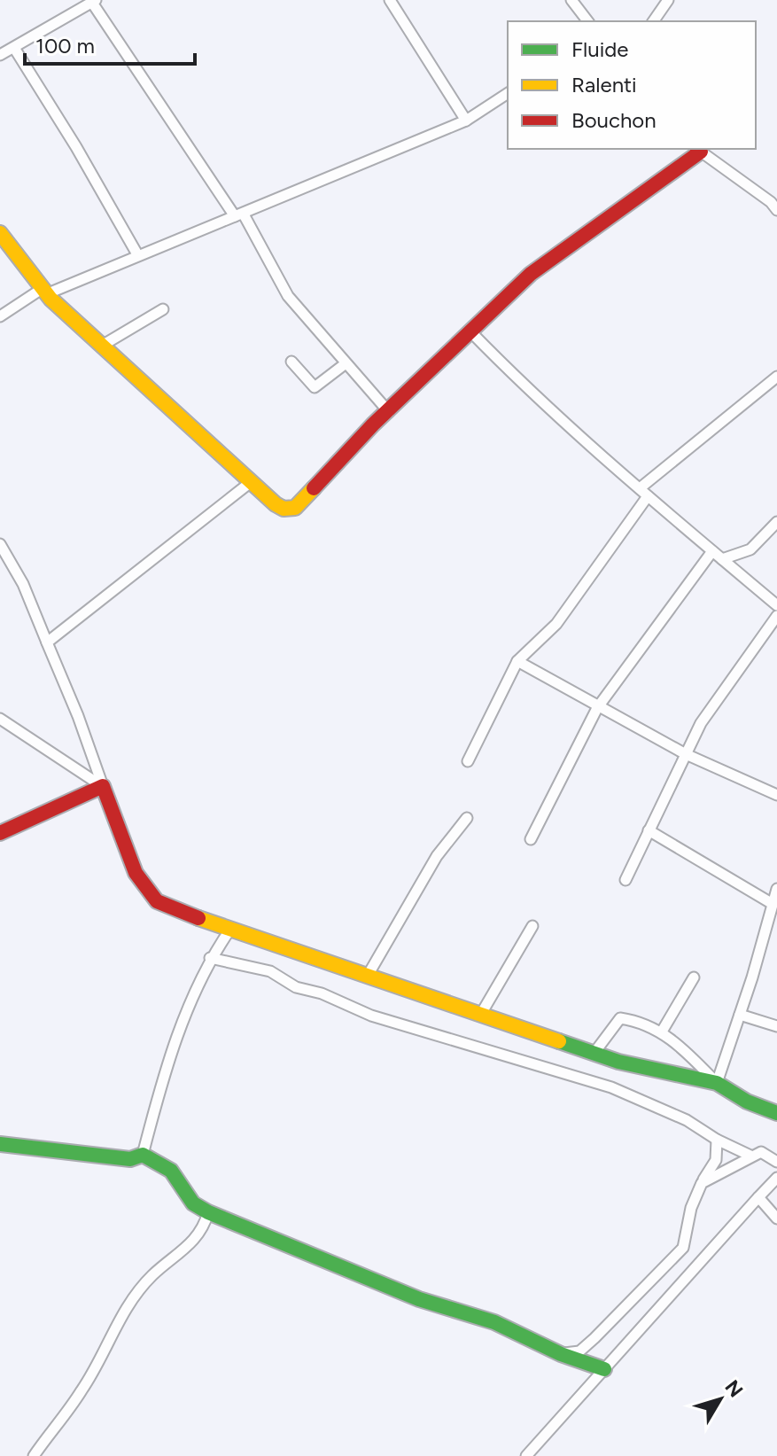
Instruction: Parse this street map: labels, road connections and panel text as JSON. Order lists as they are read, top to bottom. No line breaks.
{"legend":["Fluide","Ralenti","Bouchon"],"scale_bar":"100 m","north":"top right"}
